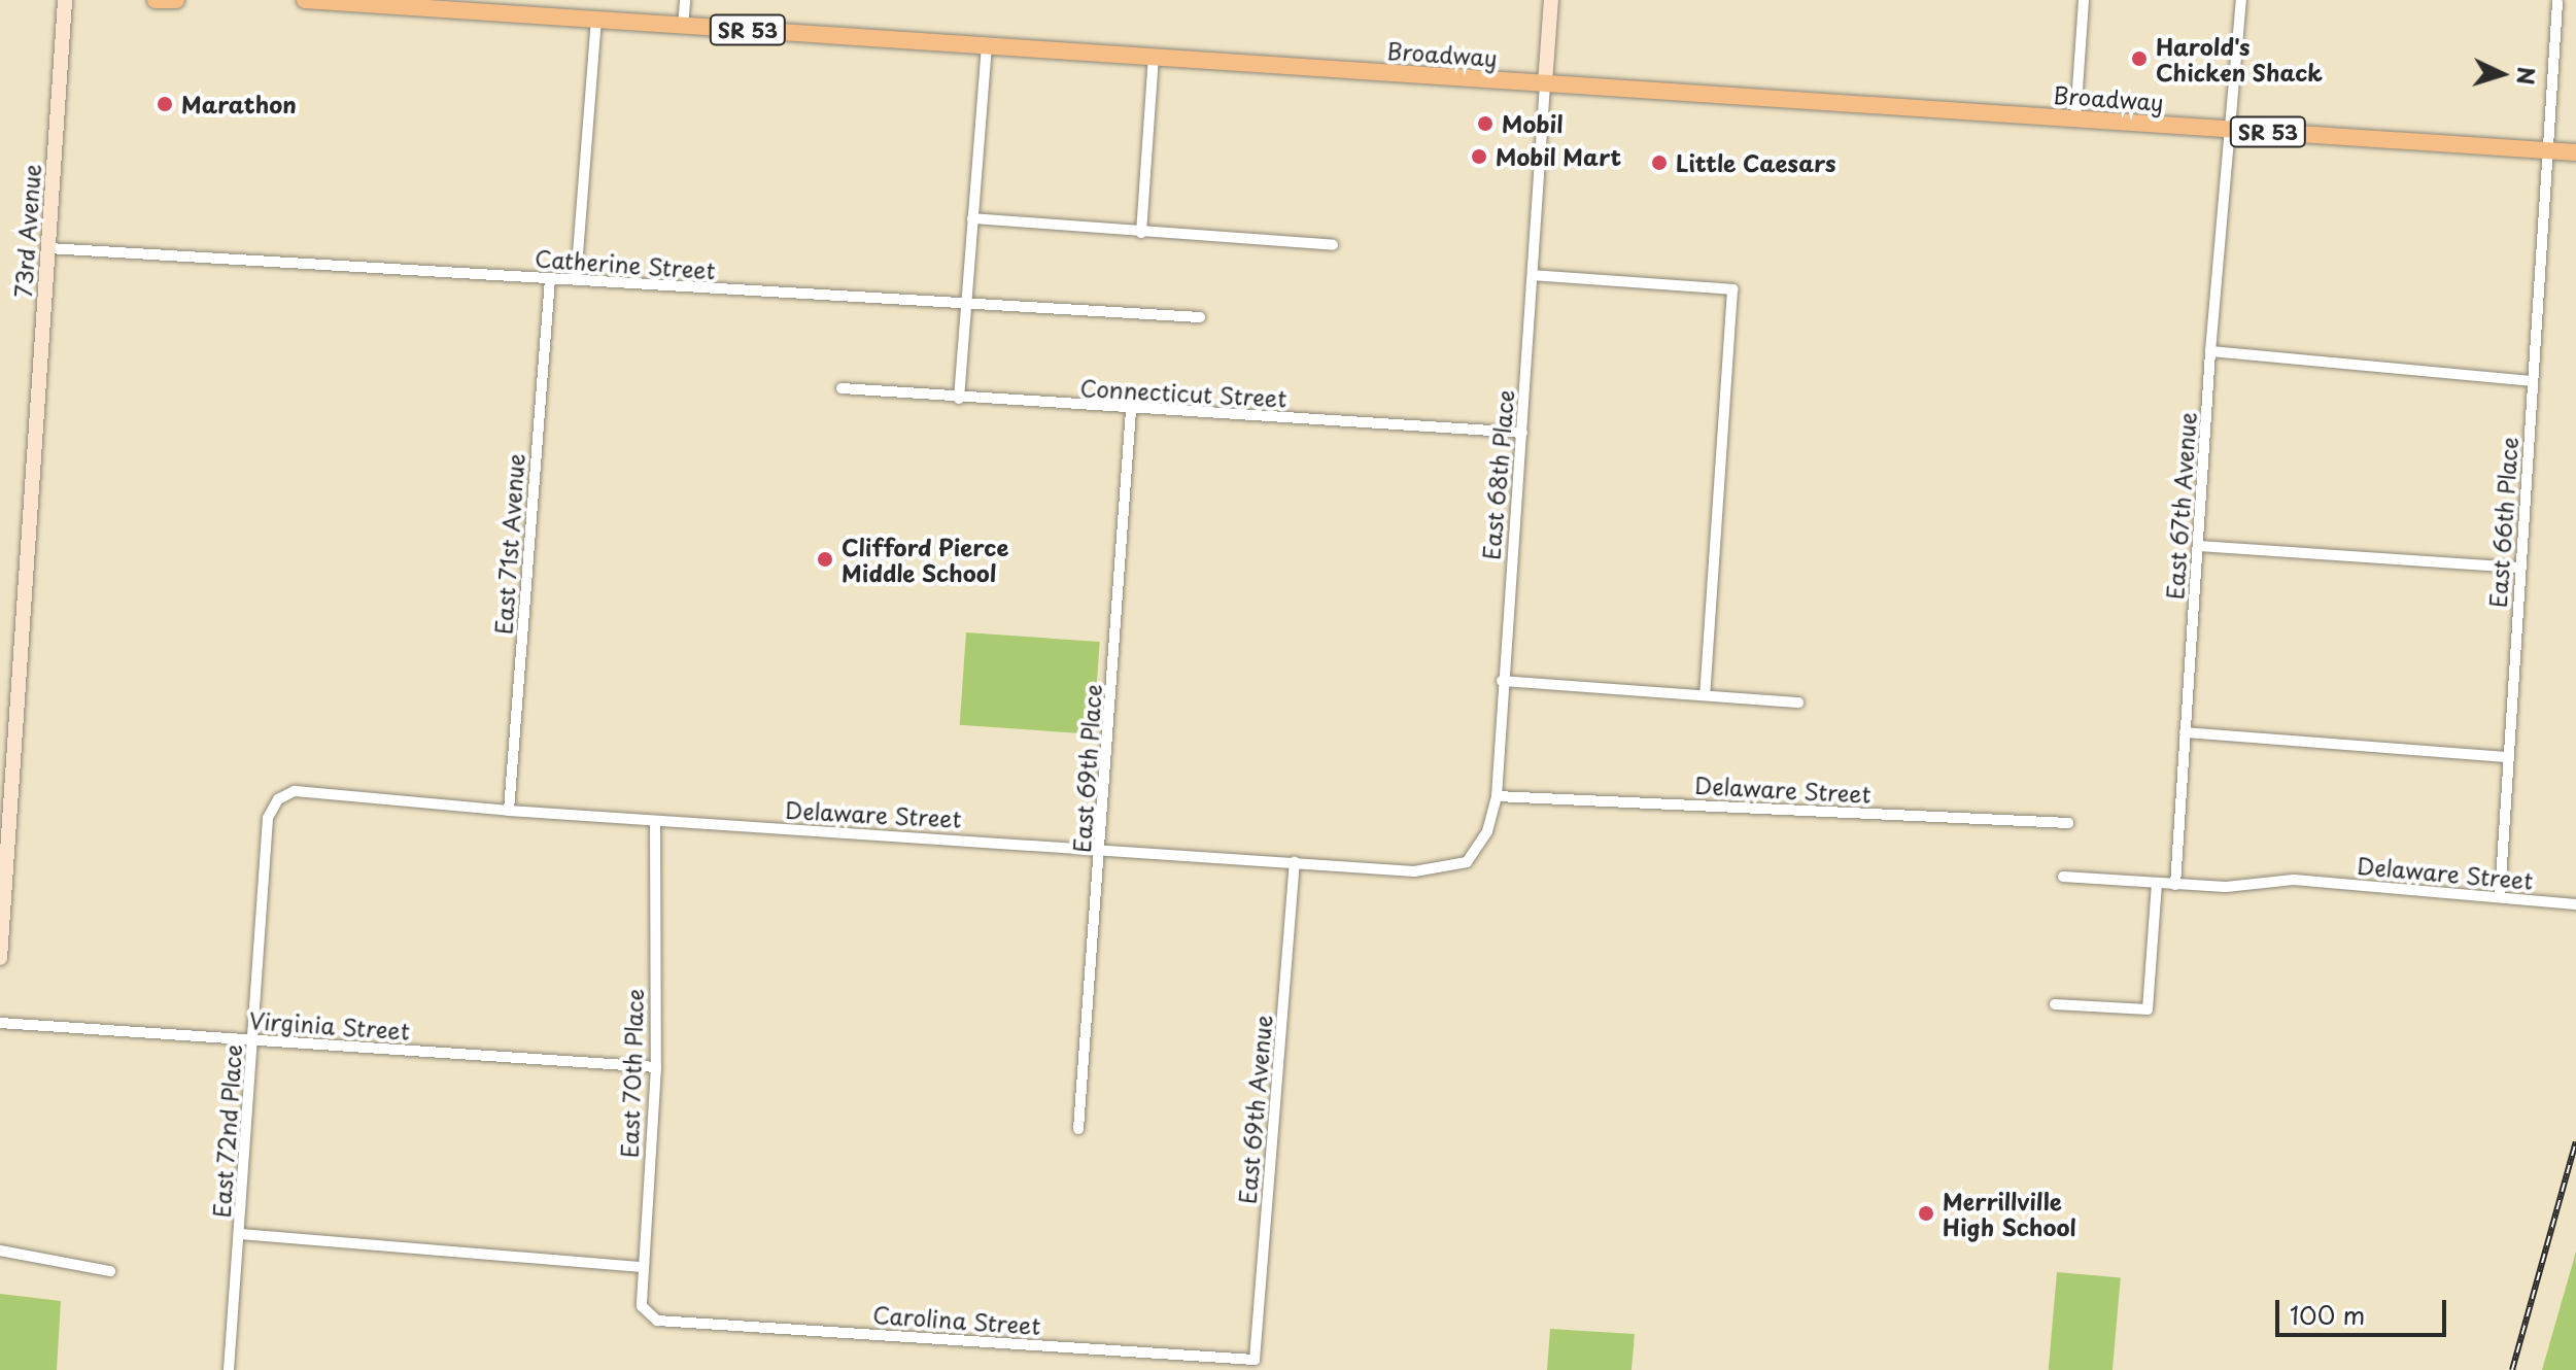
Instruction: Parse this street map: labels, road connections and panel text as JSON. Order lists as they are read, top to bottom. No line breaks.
{"streets":{"main road":["SR 53","Broadway","73rd Avenue"],"street":["Catherine Street","Connecticut Street","East 68th Place","East 67th Avenue","East 66th Place","East 71st Avenue","East 69th Place","Delaware Street","Virginia Street","East 70th Place","East 69th Avenue","East 72nd Place","Carolina Street"]},"crossings":[["Broadway","East 68th Place"],["Broadway","East 67th Avenue"],["Broadway","East 66th Place"],["73rd Avenue","Catherine Street"],["Catherine Street","East 71st Avenue"],["Connecticut Street","East 68th Place"],["Connecticut Street","East 69th Place"],["East 68th Place","Delaware Street"],["East 67th Avenue","Delaware Street"],["East 66th Place","Delaware Street"],["East 71st Avenue","Delaware Street"],["East 69th Place","Delaware Street"],["Delaware Street","East 70th Place"],["Delaware Street","East 69th Avenue"],["Delaware Street","East 72nd Place"],["Virginia Street","East 70th Place"],["Virginia Street","East 72nd Place"],["East 70th Place","Carolina Street"],["East 69th Avenue","Carolina Street"]],"places":["Harold's Chicken Shack","Marathon","Mobil","Mobil Mart","Little Caesars","Clifford Pierce Middle School","Merrillville High School"],"scale_bar":"100 m","north":"right"}
